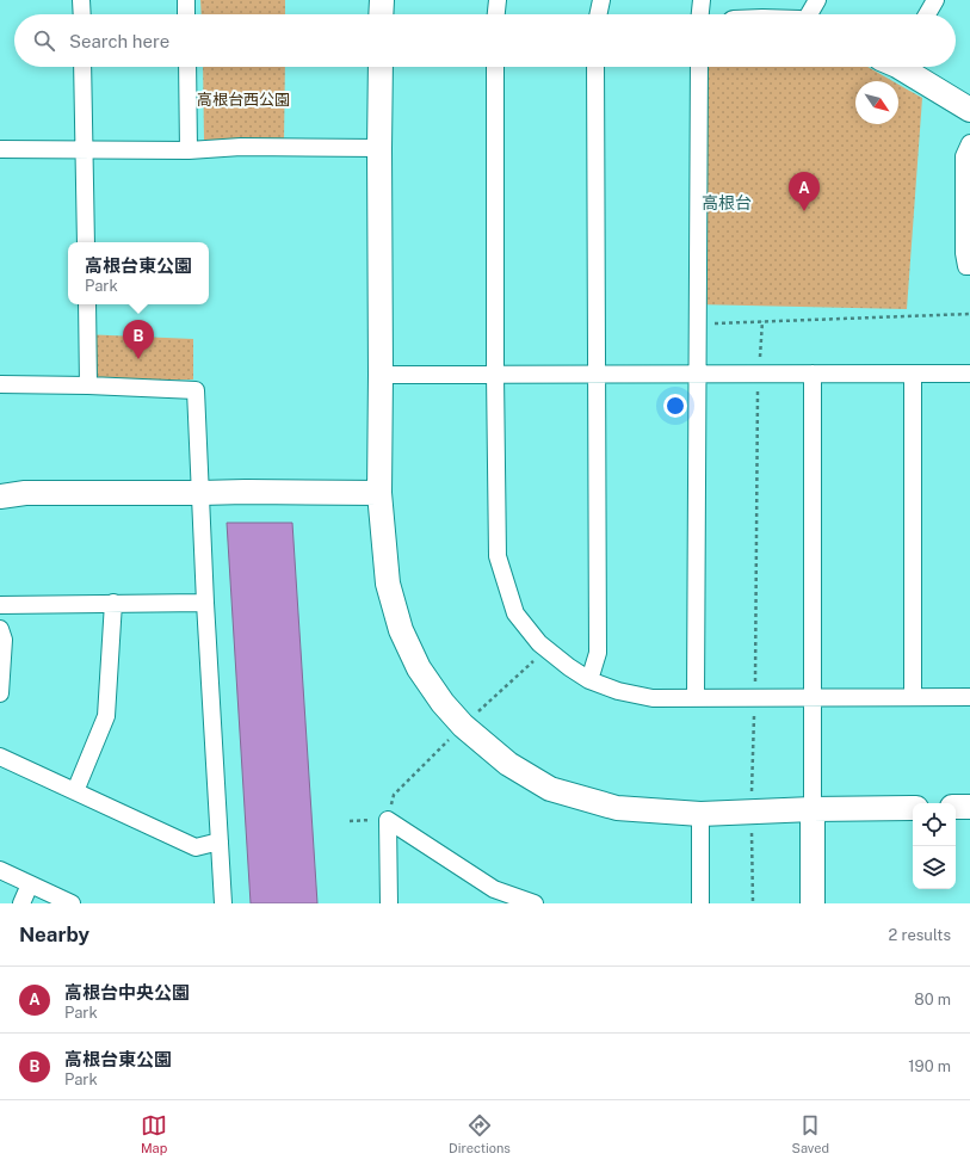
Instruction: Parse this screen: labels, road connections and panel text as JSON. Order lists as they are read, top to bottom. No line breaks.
{"districts":["高根台"],"parks":["高根台西公園"],"north":"bottom right","page":{"search":"Search here","pins":["A","B"],"popup":["高根台東公園","Park"],"heading":["Nearby","2 results"],"list":[{"mark":"A","name":"高根台中央公園","note":"Park","value":"80 m"},{"mark":"B","name":"高根台東公園","note":"Park","value":"190 m"}],"nav":["Map","Directions","Saved"]}}
